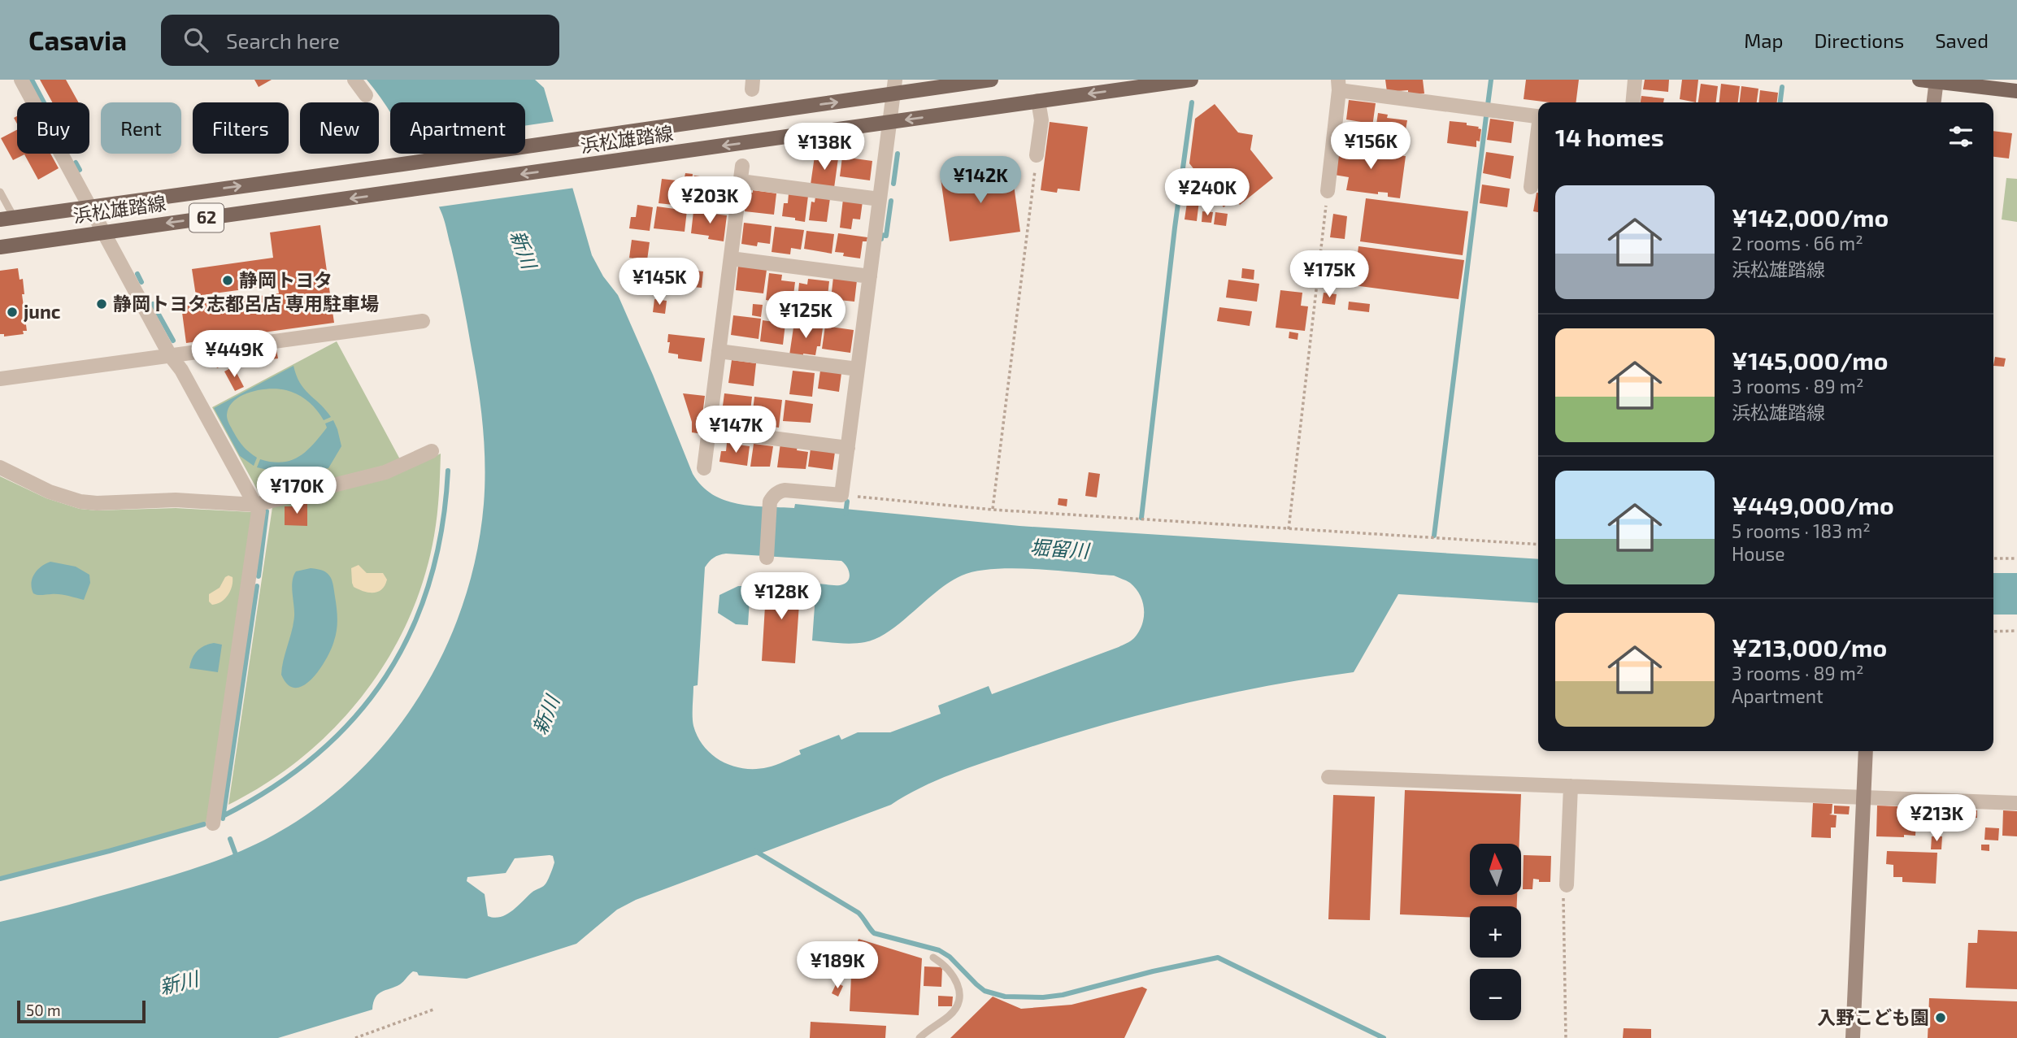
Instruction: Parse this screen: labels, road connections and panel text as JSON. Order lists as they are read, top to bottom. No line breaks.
{"streets":{"main road":["浜松雄踏線","62"]},"water":["新川","堀留川"],"places":["静岡トヨタ","静岡トヨタ志都呂店 専用駐車場","junc","入野こども園"],"scale_bar":"50 m","north":"top","page":{"header":"Casavia","search":"Search here","nav":["Map","Directions","Saved"],"chip":["Buy","Rent","Filters","New","Apartment"],"heading":"14 homes","price":["¥156K","¥138K","¥142K","¥240K","¥203K","¥175K","¥145K","¥125K","¥449K","¥147K","¥170K","¥128K","¥213K","¥189K"],"list":[{"name":"¥142,000/mo","note":"2 rooms · 66 m² · 浜松雄踏線"},{"name":"¥145,000/mo","note":"3 rooms · 89 m² · 浜松雄踏線"},{"name":"¥449,000/mo","note":"5 rooms · 183 m² · House"},{"name":"¥213,000/mo","note":"3 rooms · 89 m² · Apartment"}],"map_buttons":["+","−"],"scale":"50 m"}}
